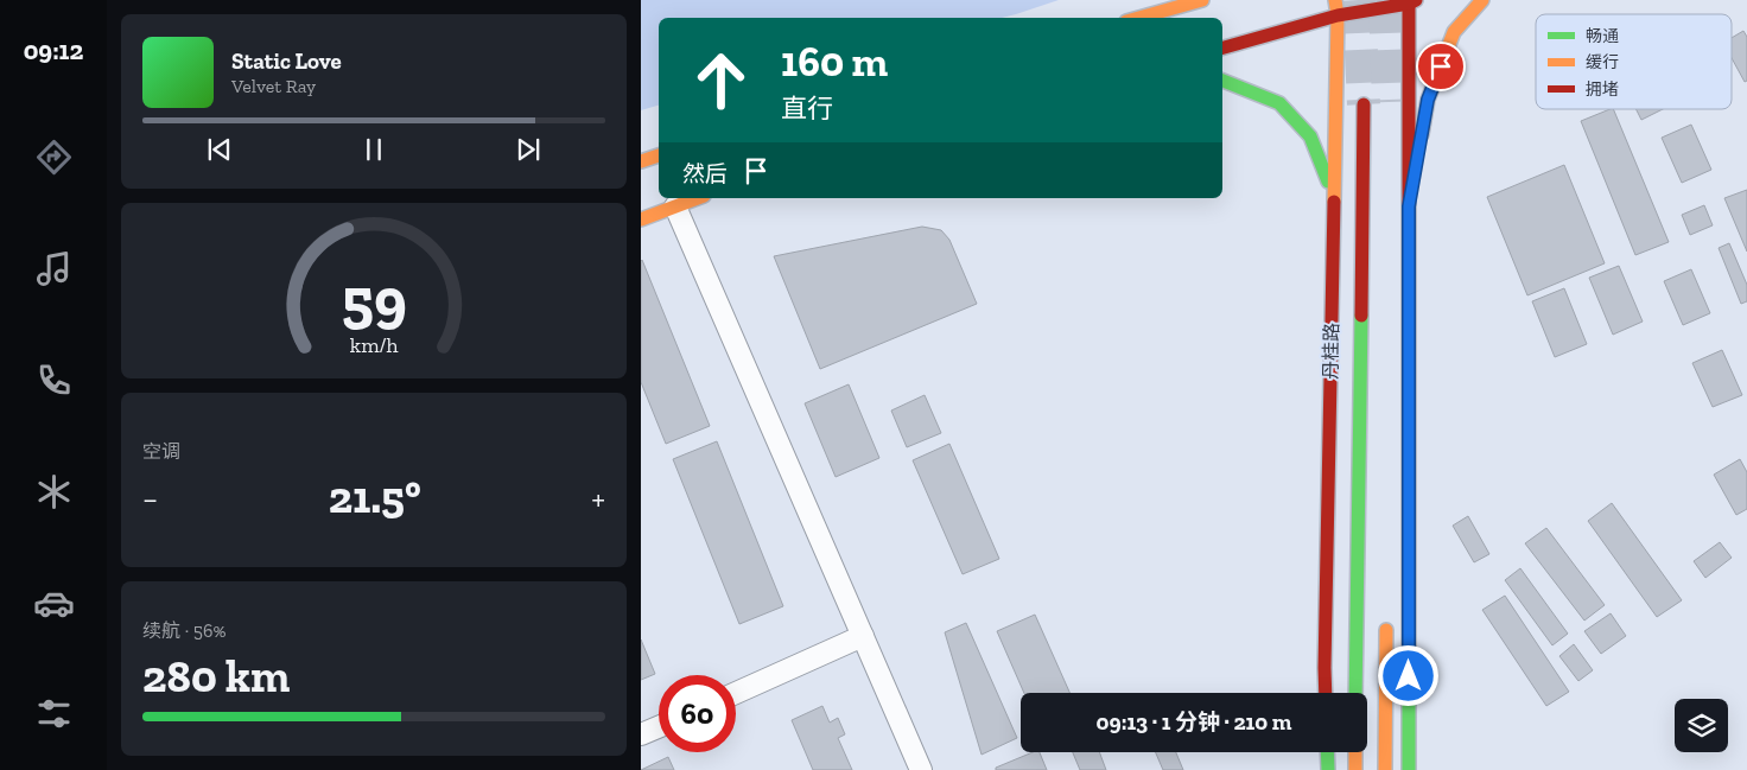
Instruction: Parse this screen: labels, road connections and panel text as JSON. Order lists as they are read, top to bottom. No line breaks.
{"streets":{"main road":["丹桂路"]},"legend":["畅通","缓行","拥堵"],"page":{"tabs":"09:12","turn":["160 m","直行"],"song":["Static Love","Velvet Ray"],"then":"然后","tile":["空调",["续航 · 56%","280 km"]],"heat":["−","21.5°","+"],"limit":"60","trip":"09:13 · 1 分钟 · 210 m","gauge":["59","km/h"]}}
